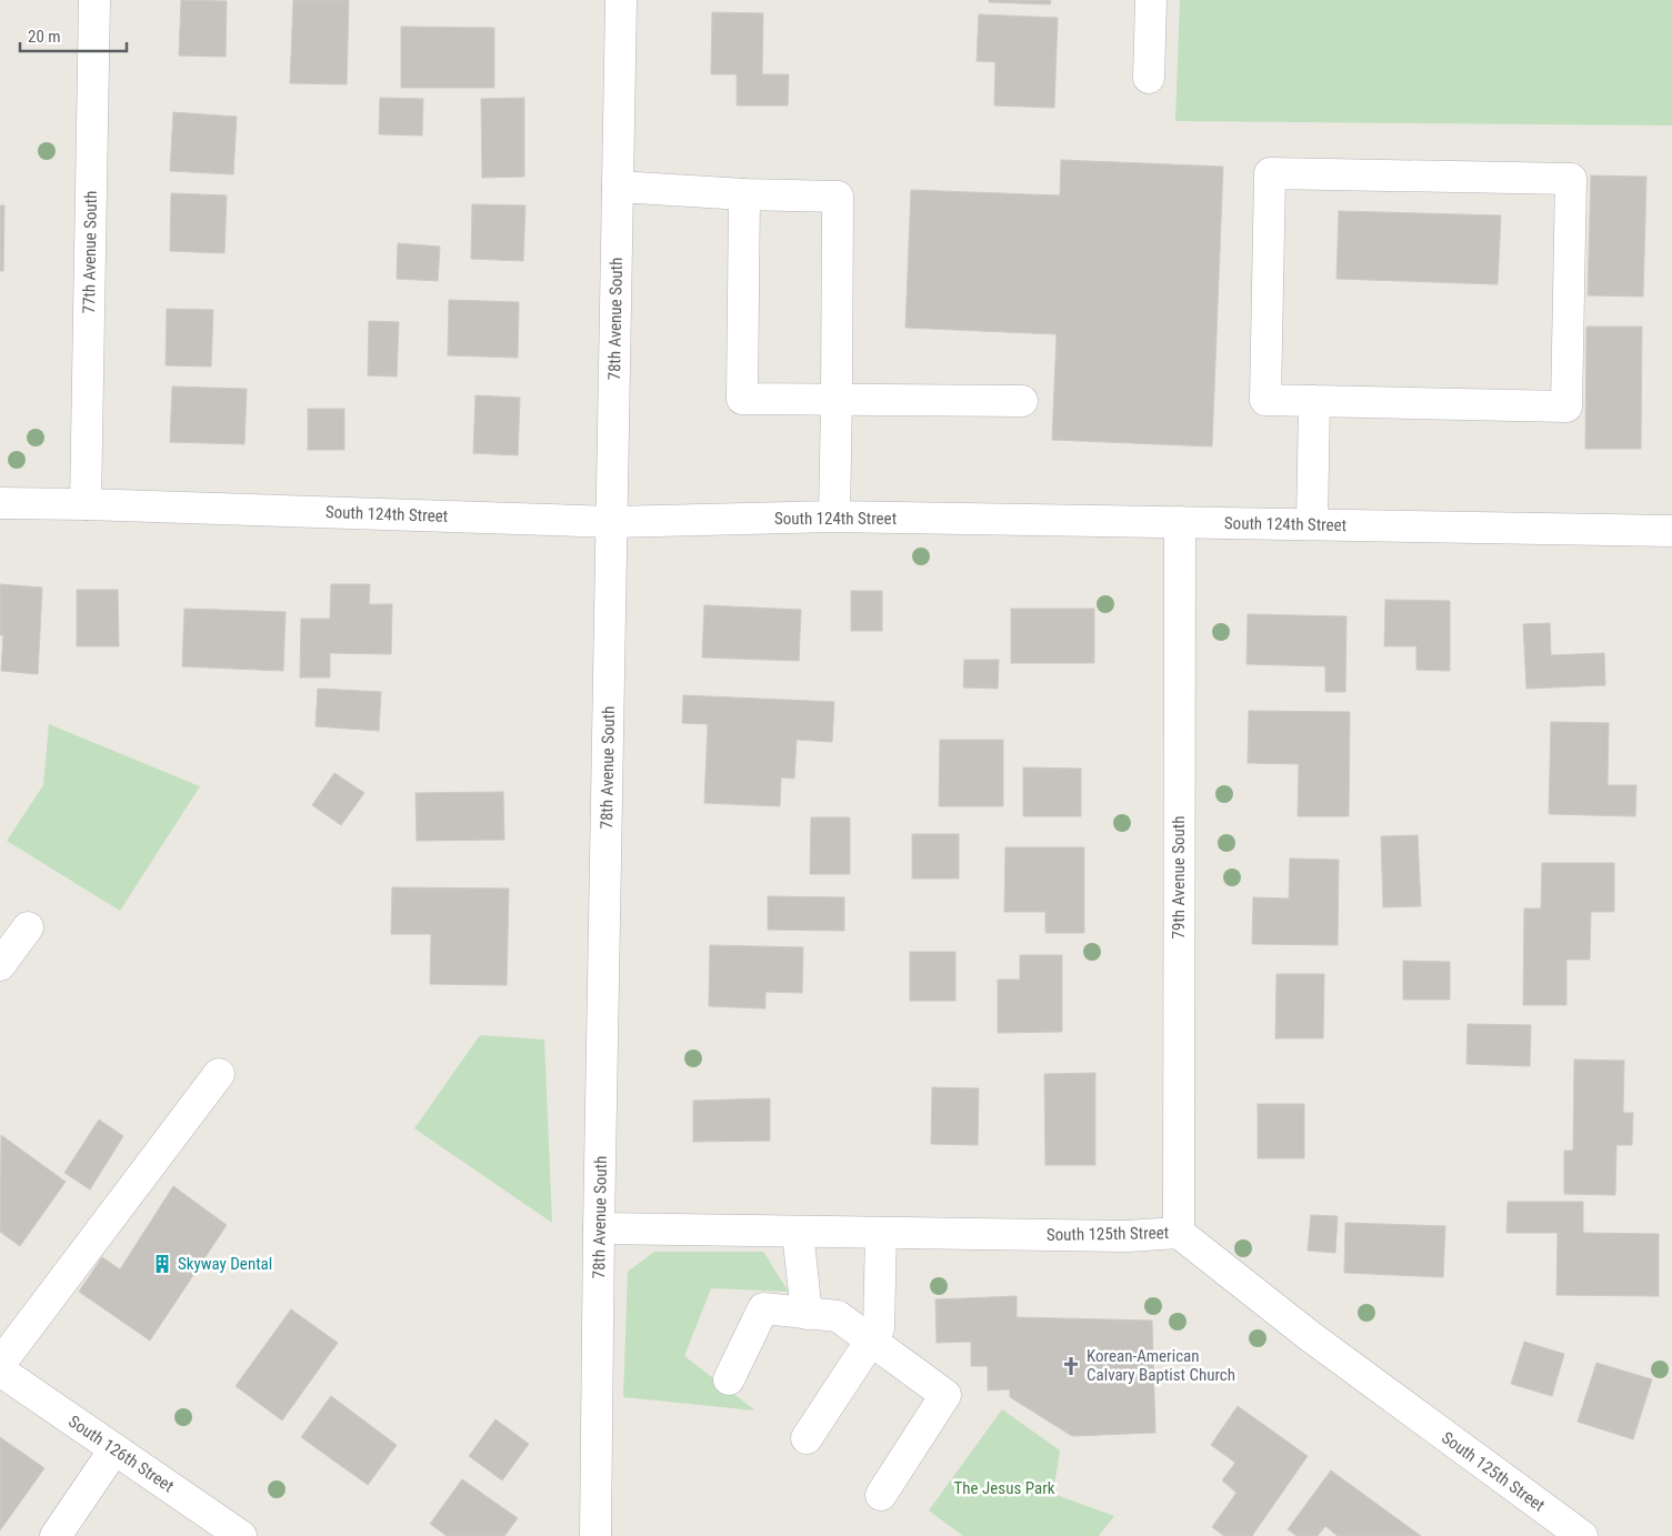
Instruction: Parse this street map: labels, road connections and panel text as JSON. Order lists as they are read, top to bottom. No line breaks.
{"streets":{"street":["77th Avenue South","78th Avenue South","South 124th Street","79th Avenue South","South 125th Street","South 126th Street"]},"crossings":[["77th Avenue South","South 124th Street"],["78th Avenue South","South 124th Street"],["78th Avenue South","South 125th Street"],["South 124th Street","79th Avenue South"],["79th Avenue South","South 125th Street"]],"parks":["The Jesus Park"],"places":{"building":["Skyway Dental"],"church":["Korean-American Calvary Baptist Church"]},"scale_bar":"20 m"}
